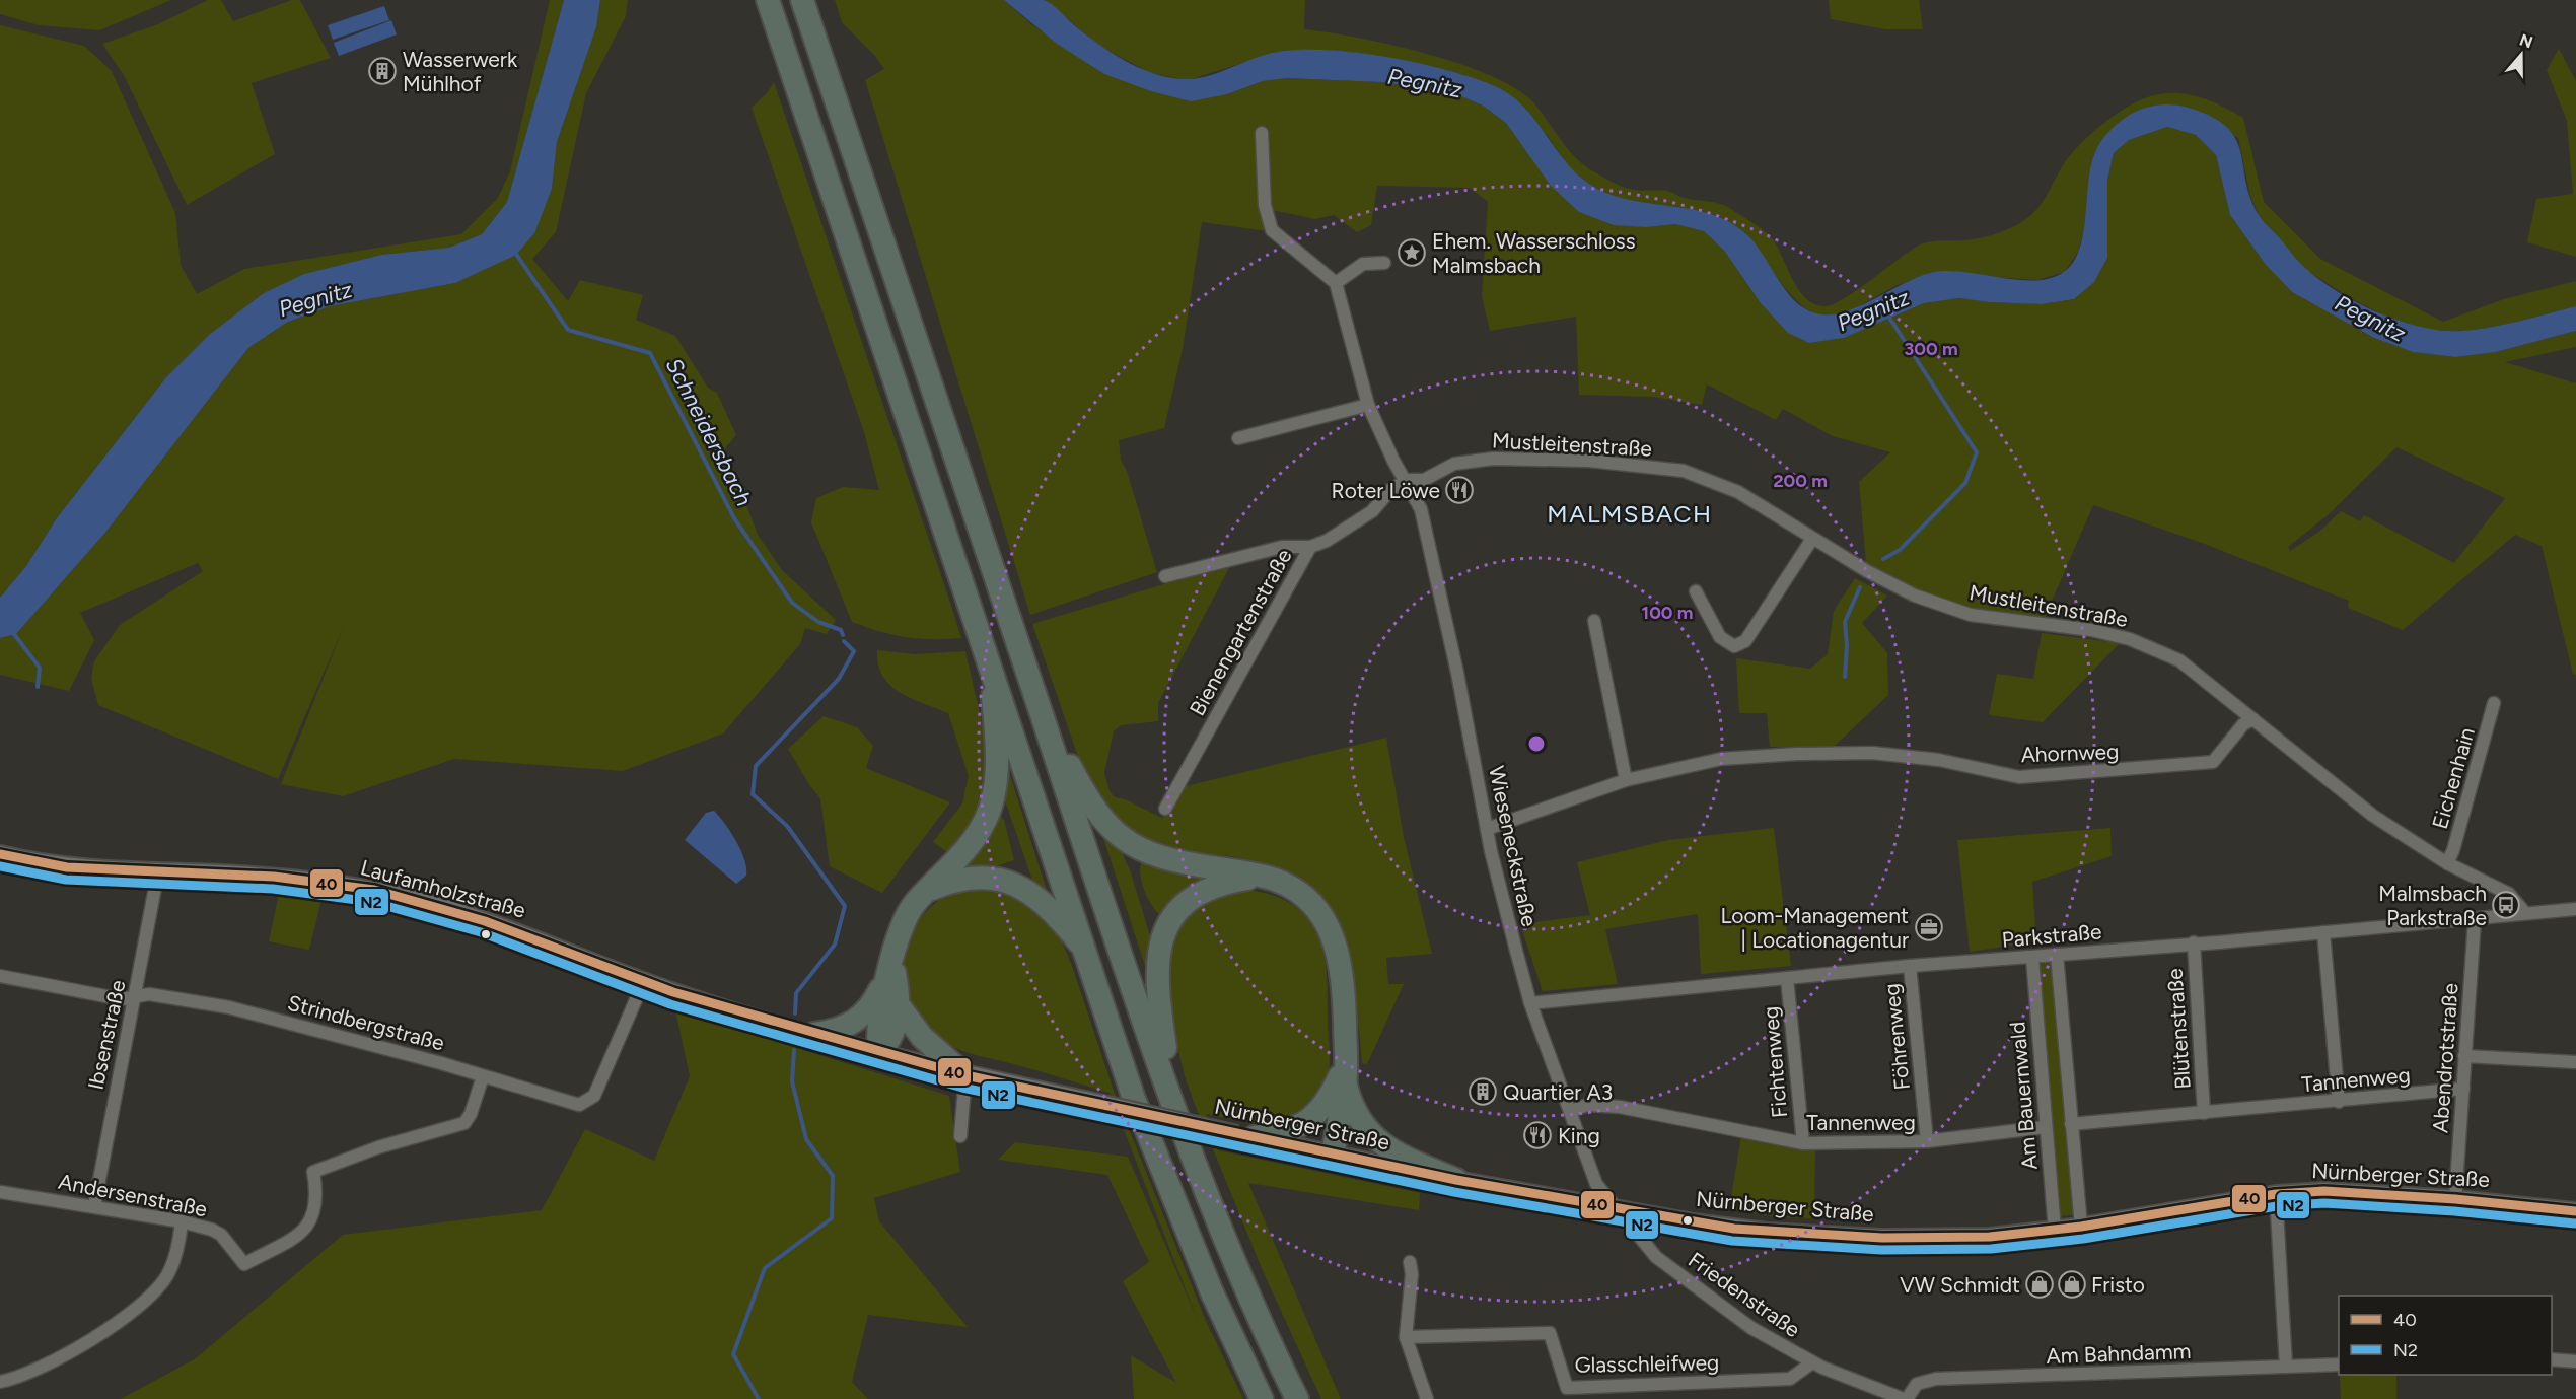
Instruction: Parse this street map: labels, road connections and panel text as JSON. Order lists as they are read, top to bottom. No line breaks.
{"streets":{"main road":["Laufamholzstraße","Nürnberger Straße"],"street":["Mustleitenstraße","Bienengartenstraße","Ahornweg","Eichenhain","Wieseneckstraße","Parkstraße","Strindbergstraße","Blütenstraße","Ibsenstraße","Föhrenweg","Abendrotstraße","Fichtenweg","Tannenweg","Am Bauernwald","Andersenstraße","Friedenstraße","Am Bahndamm","Glasschleifweg"]},"crossings":[["Mustleitenstraße","Bienengartenstraße"],["Mustleitenstraße","Ahornweg"],["Mustleitenstraße","Eichenhain"],["Mustleitenstraße","Wieseneckstraße"],["Mustleitenstraße","Parkstraße"],["Bienengartenstraße","Wieseneckstraße"],["Ahornweg","Wieseneckstraße"],["Wieseneckstraße","Parkstraße"],["Wieseneckstraße","Tannenweg"],["Wieseneckstraße","Nürnberger Straße"],["Wieseneckstraße","Friedenstraße"],["Laufamholzstraße","Strindbergstraße"],["Laufamholzstraße","Ibsenstraße"],["Laufamholzstraße","Nürnberger Straße"],["Parkstraße","Blütenstraße"],["Parkstraße","Föhrenweg"],["Parkstraße","Abendrotstraße"],["Parkstraße","Fichtenweg"],["Parkstraße","Am Bauernwald"],["Strindbergstraße","Ibsenstraße"],["Strindbergstraße","Andersenstraße"],["Blütenstraße","Tannenweg"],["Ibsenstraße","Andersenstraße"],["Föhrenweg","Tannenweg"],["Abendrotstraße","Tannenweg"],["Abendrotstraße","Nürnberger Straße"],["Fichtenweg","Tannenweg"],["Tannenweg","Am Bauernwald"],["Am Bauernwald","Nürnberger Straße"],["Nürnberger Straße","Friedenstraße"],["Friedenstraße","Am Bahndamm"],["Friedenstraße","Glasschleifweg"]],"districts":["MALMSBACH"],"water":["Pegnitz","Schneidersbach"],"places":{"building":["Wasserwerk Mühlhof","Quartier A3"],"place":["Ehem. Wasserschloss Malmsbach"],"restaurant":["Roter Löwe","King"],"bus stop":["Malmsbach Parkstraße"],"office":["Loom-Management | Locationagentur"],"shop":["VW Schmidt","Fristo"]},"lines":["transit line 40","transit line N2"],"legend":["40","N2"],"north":"top","rings":["300 m","200 m","100 m"]}
